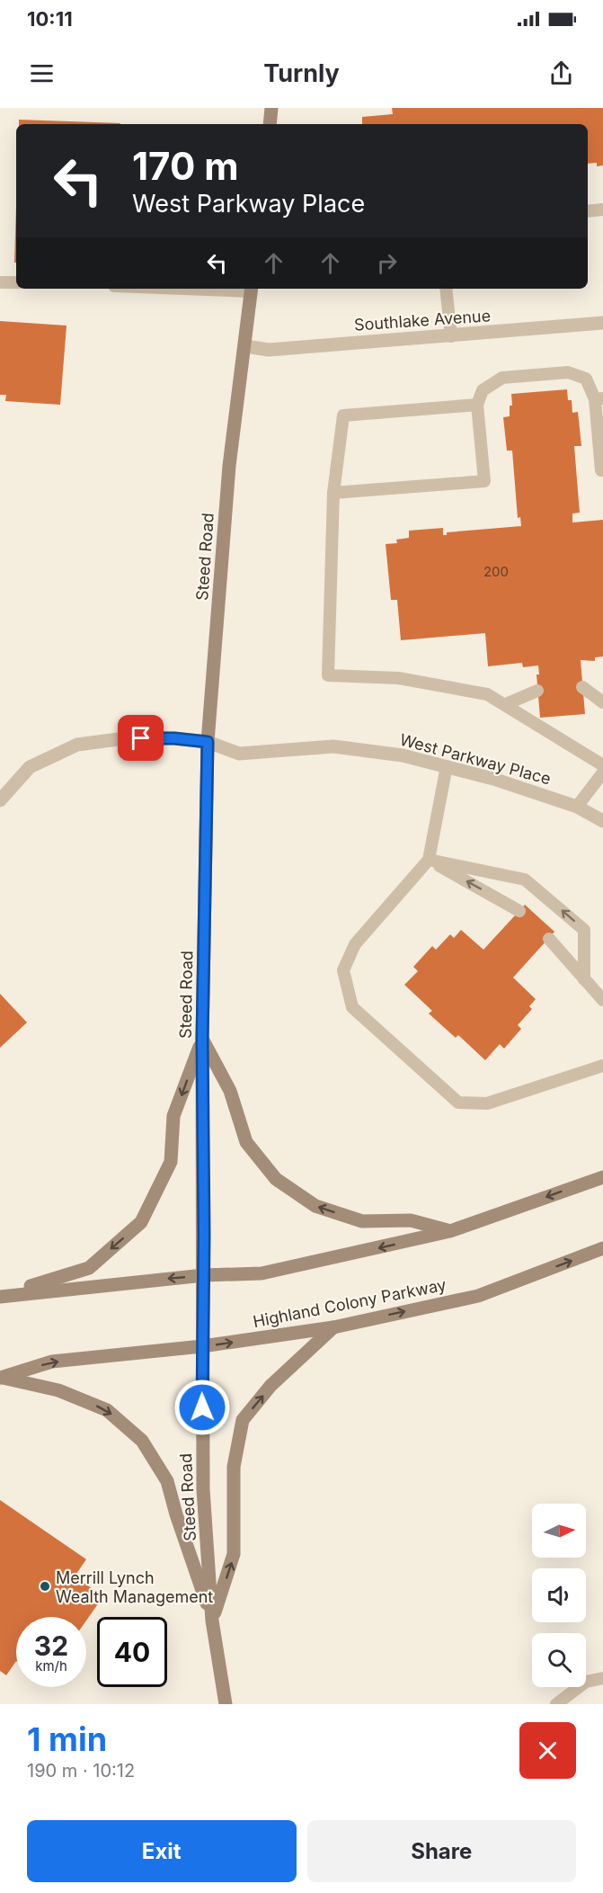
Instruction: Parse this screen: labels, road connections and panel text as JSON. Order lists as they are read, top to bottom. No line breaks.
{"streets":{"street":["Southlake Avenue","Steed Road","West Parkway Place","Highland Colony Parkway"]},"crossings":[["Southlake Avenue","Steed Road"],["Steed Road","West Parkway Place"],["Steed Road","Highland Colony Parkway"]],"places":["Merrill Lynch Wealth Management"],"house_numbers":["200"],"north":"right","page":{"status":"10:11","header":"Turnly","turn":["170 m","West Parkway Place"],"speed":"32 km/h","limit":"40","heading":["1 min","190 m · 10:12"],"buttons":["Exit","Share"]}}
